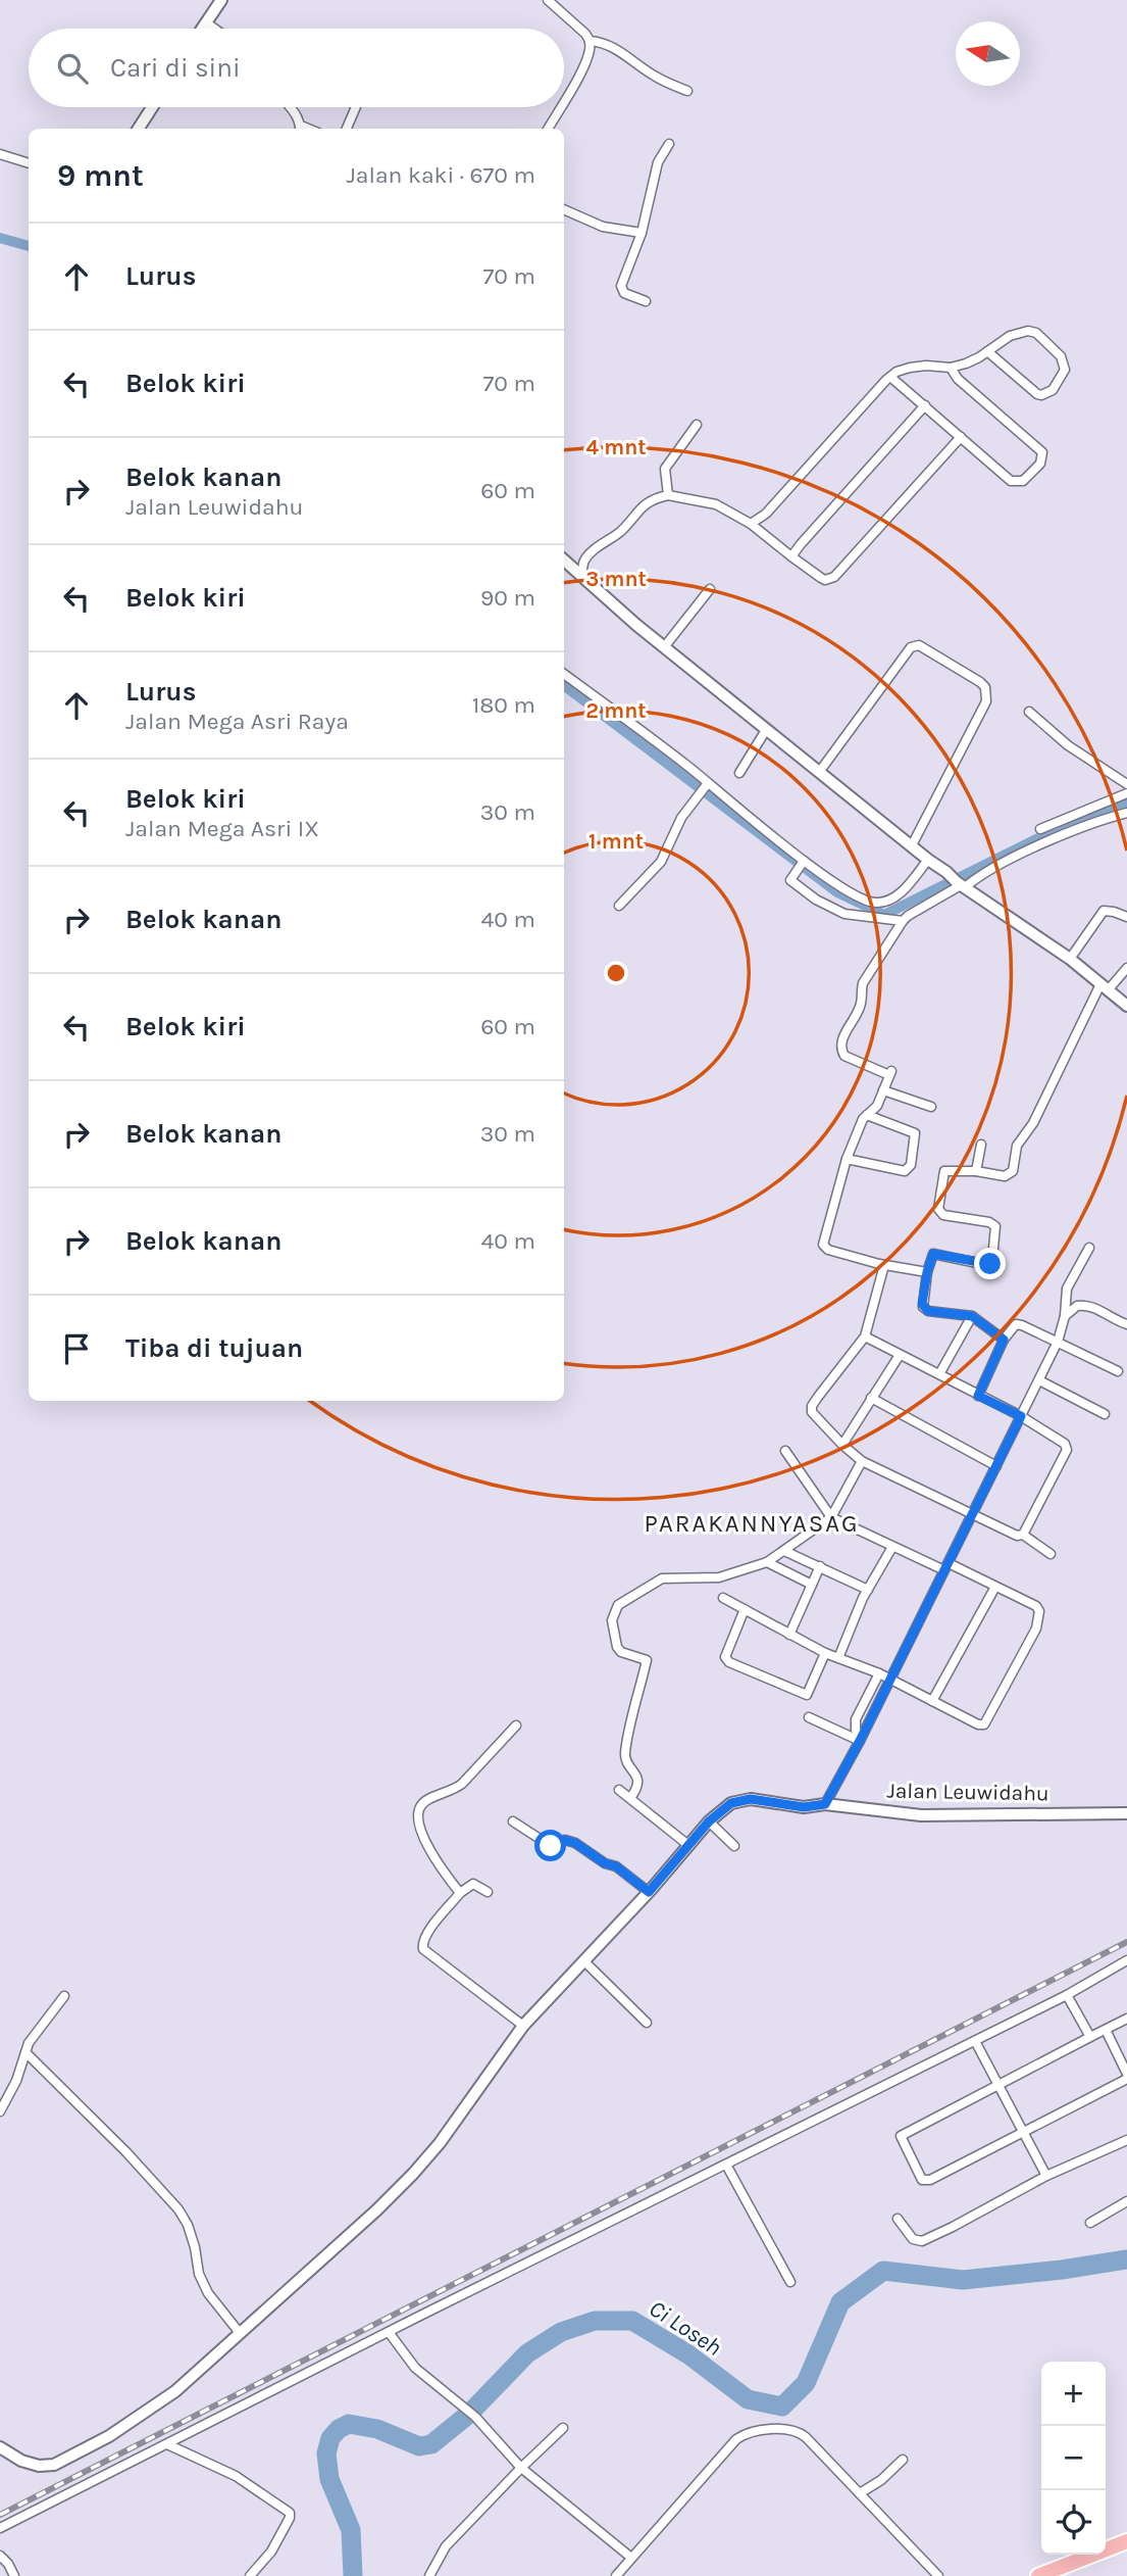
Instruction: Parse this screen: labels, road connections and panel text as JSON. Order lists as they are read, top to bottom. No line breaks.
{"streets":{"street":["Jalan Leuwidahu"]},"districts":["PARAKANNYASAG"],"water":["Ci Loseh"],"north":"left","page":{"search":"Cari di sini","heading":["9 mnt","Jalan kaki · 670 m"],"list":[["Lurus","70 m"],["Belok kiri","70 m"],["Belok kanan","Jalan Leuwidahu","60 m"],["Belok kiri","90 m"],["Lurus","Jalan Mega Asri Raya","180 m"],["Belok kiri","Jalan Mega Asri IX","30 m"],["Belok kanan","40 m"],["Belok kiri","60 m"],["Belok kanan","30 m"],["Belok kanan","40 m"],"Tiba di tujuan"],"map_buttons":["+","−"]},"rings":["4 mnt","3 mnt","2 mnt","1 mnt"]}
